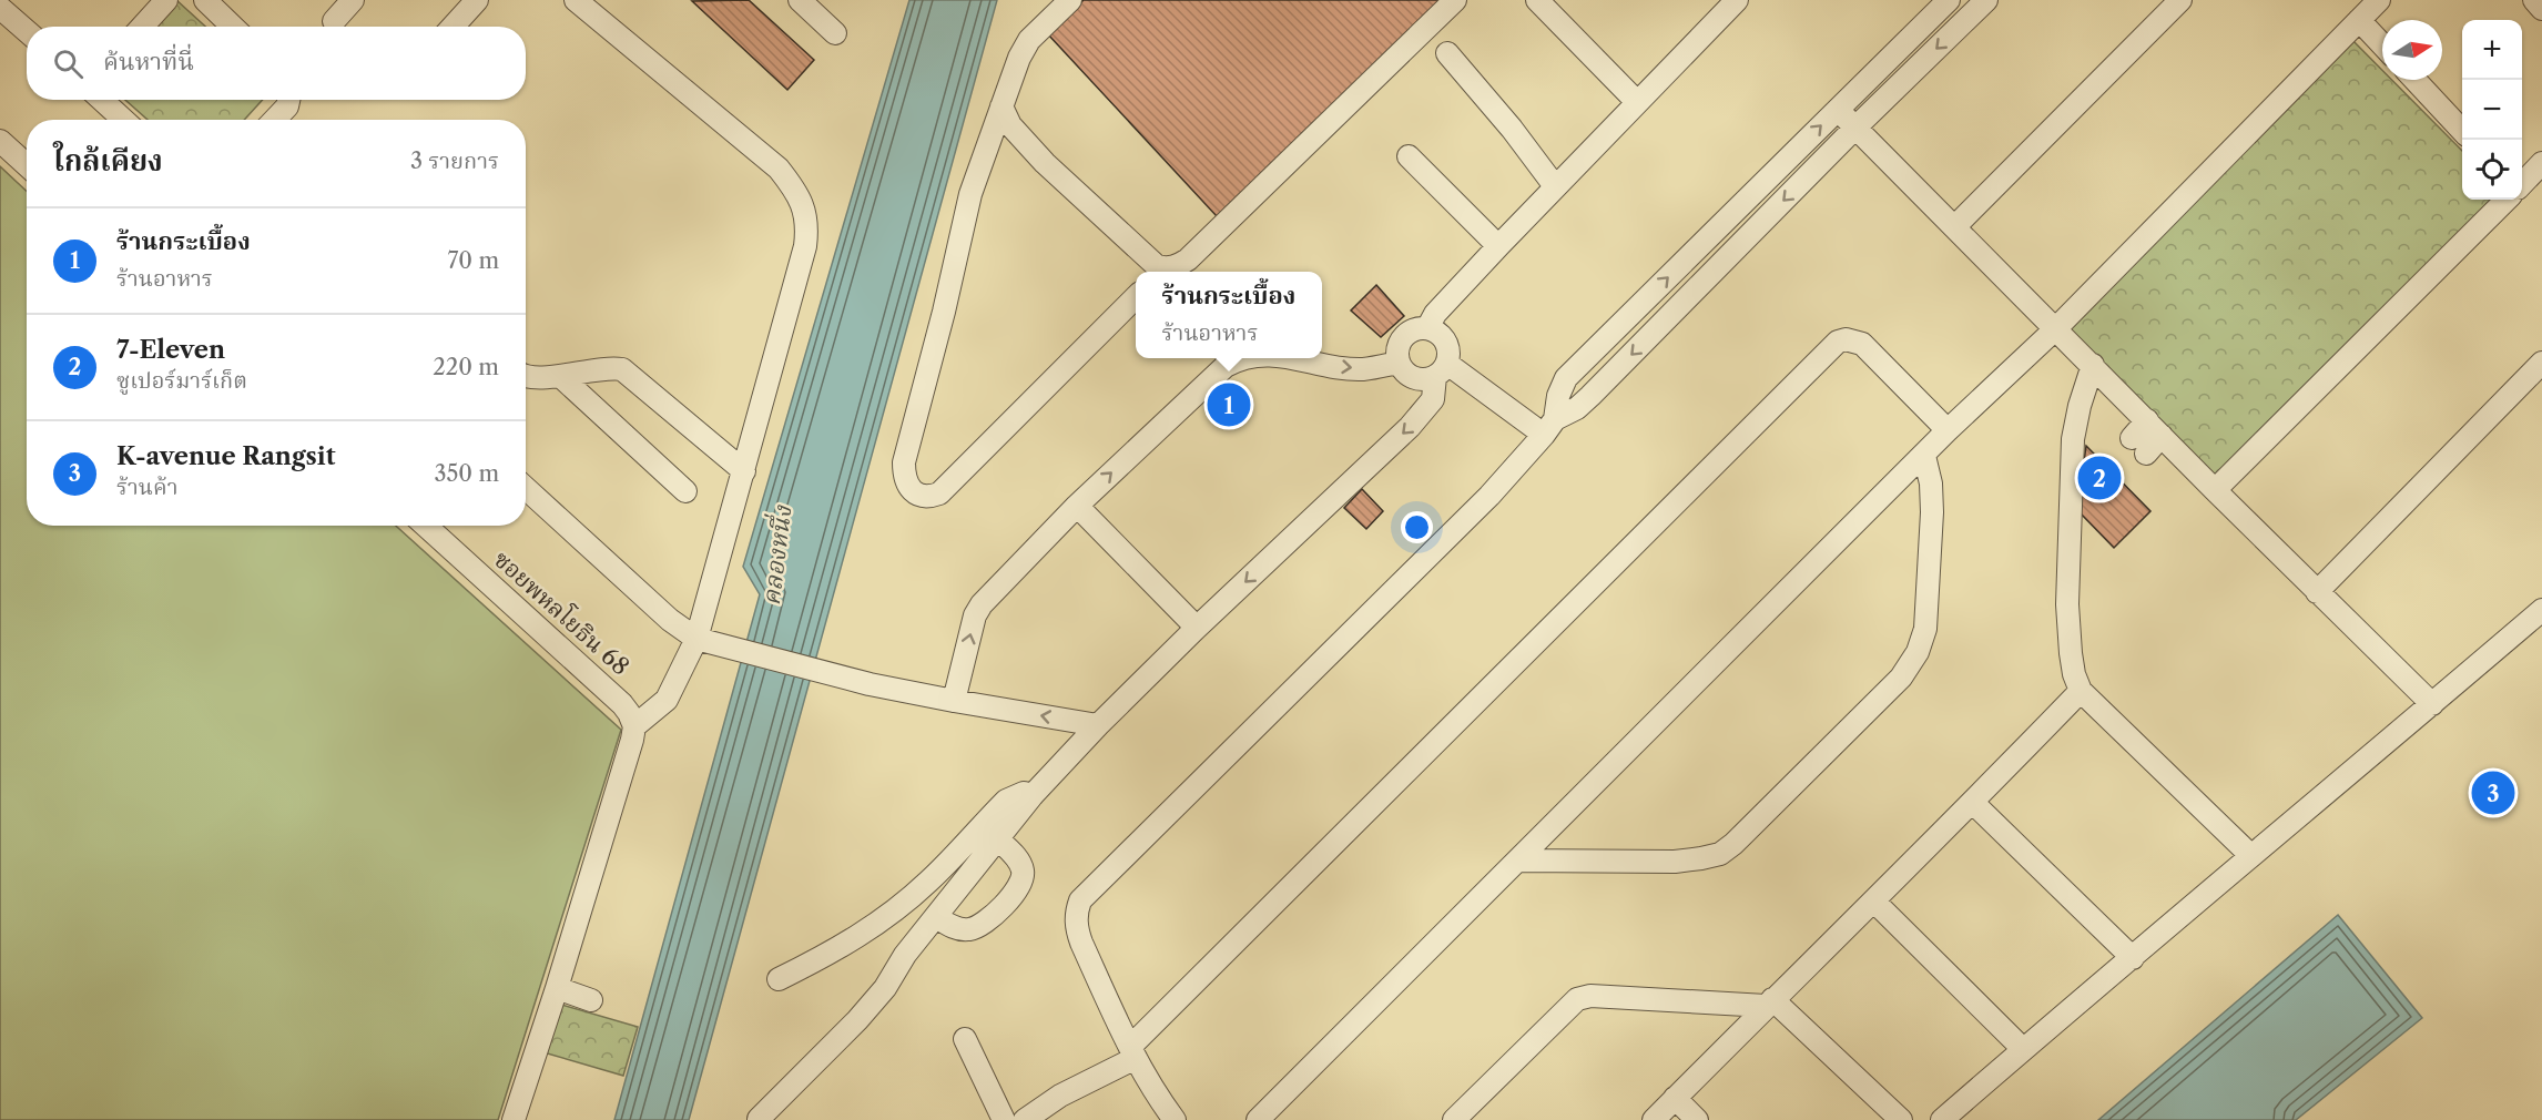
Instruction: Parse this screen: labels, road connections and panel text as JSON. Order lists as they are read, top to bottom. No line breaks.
{"streets":{"street":["ซอยพหลโยธิน 68"]},"water":["คลองหนึ่ง"],"north":"right","page":{"map_buttons":["+","−"],"search":"ค้นหาที่นี่","heading":["ใกล้เคียง","3 รายการ"],"list":[{"mark":"1","name":"ร้านกระเบื้อง","note":"ร้านอาหาร","value":"70 m"},{"mark":"2","name":"7-Eleven","note":"ซูเปอร์มาร์เก็ต","value":"220 m"},{"mark":"3","name":"K-avenue Rangsit","note":"ร้านค้า","value":"350 m"}],"popup":["ร้านกระเบื้อง","ร้านอาหาร"],"pins":["1","2","3"]}}
